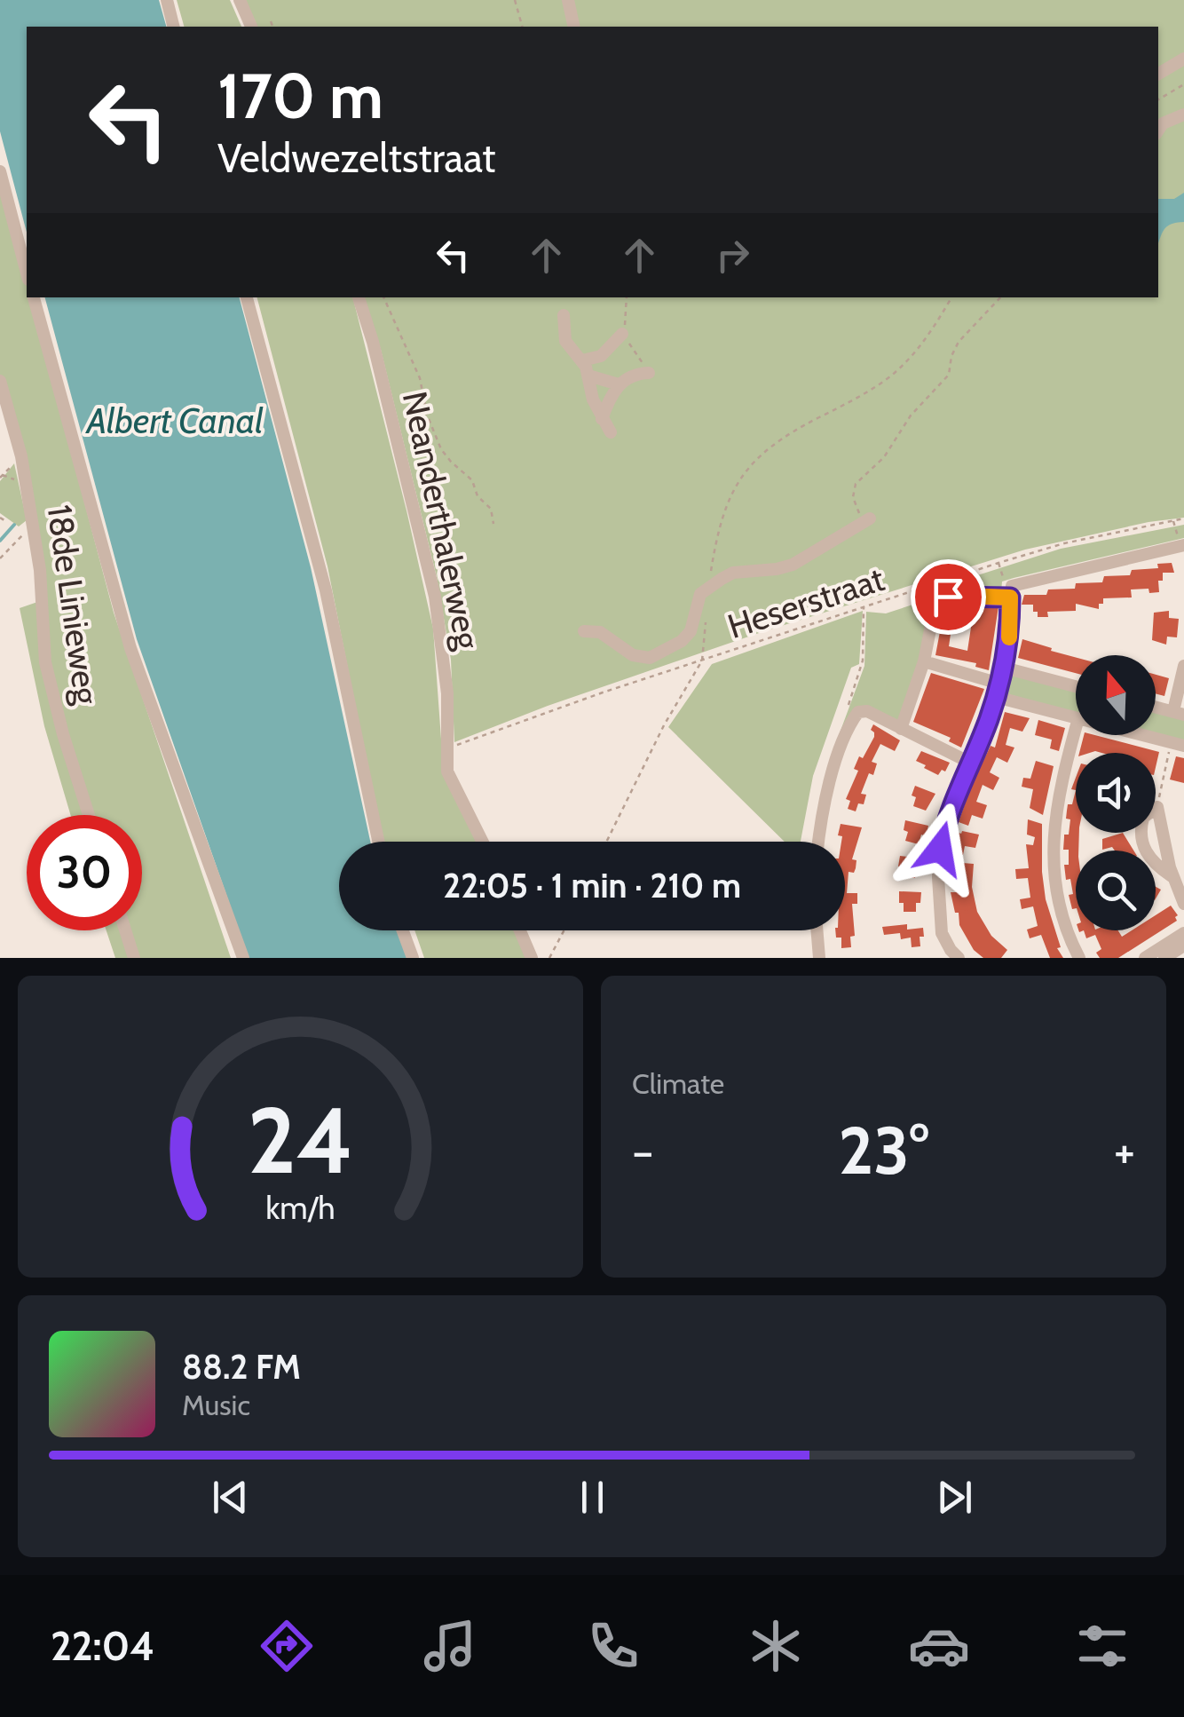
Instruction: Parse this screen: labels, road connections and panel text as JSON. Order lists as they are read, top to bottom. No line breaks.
{"streets":{"street":["Neanderthalerweg","18de Linieweg"],"path":["Heserstraat"]},"crossings":[["Neanderthalerweg","Heserstraat"]],"water":["Albert Canal"],"north":"top","page":{"turn":["170 m","Veldwezeltstraat"],"limit":"30","trip":"22:05 · 1 min · 210 m","tile":"Climate","heat":["−","23°","+"],"song":["88.2 FM","Music"],"tabs":"22:04","gauge":["24","km/h"]}}
